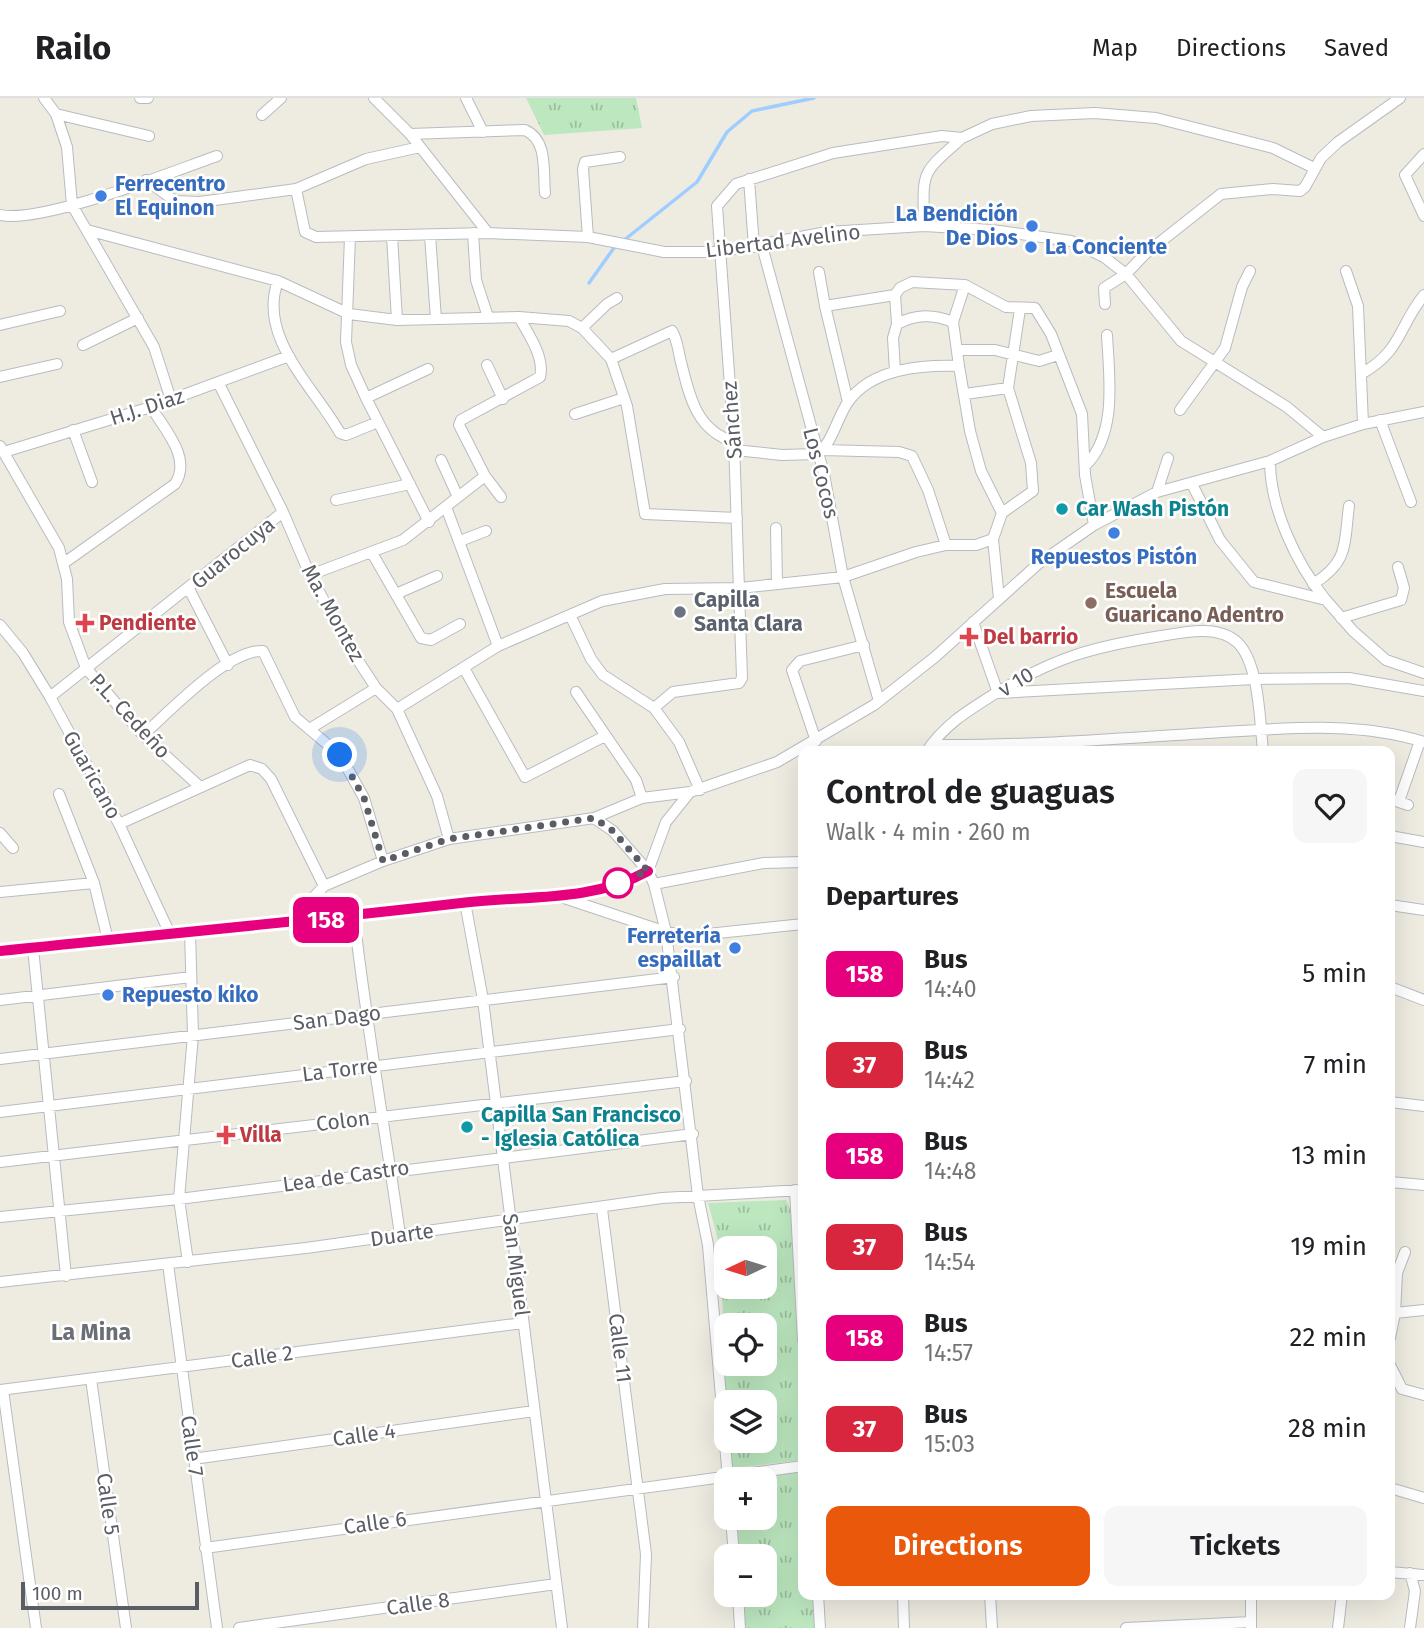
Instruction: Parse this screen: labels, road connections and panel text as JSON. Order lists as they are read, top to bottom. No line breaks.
{"streets":{"street":["Libertad Avelino","H.J. Diaz","Sánchez","Los Cocos","Guarocuya","Ma. Montez","v 10","P.L. Cedeño","Guaricano","San Dago","La Torre","Colon","Lea de Castro","Duarte","San Miguel","Calle 11","Calle 2","Calle 4","Calle 7","Calle 5","Calle 6","Calle 8"]},"crossings":[["Libertad Avelino","Sánchez"],["Libertad Avelino","Los Cocos"],["H.J. Diaz","Ma. Montez"],["H.J. Diaz","P.L. Cedeño"],["Sánchez","Los Cocos"],["Guarocuya","Ma. Montez"],["Guarocuya","P.L. Cedeño"],["Guarocuya","Guaricano"],["San Dago","San Miguel"],["La Torre","San Miguel"],["Colon","San Miguel"],["Lea de Castro","San Miguel"],["Duarte","San Miguel"],["Duarte","Calle 11"],["Duarte","Calle 7"],["San Miguel","Calle 2"],["San Miguel","Calle 4"],["San Miguel","Calle 6"],["San Miguel","Calle 8"],["Calle 11","Calle 6"],["Calle 2","Calle 7"],["Calle 2","Calle 5"],["Calle 4","Calle 7"],["Calle 7","Calle 6"]],"districts":["La Mina"],"places":{"other":["Ferrecentro El Equinon","La Bendición De Dios","La Conciente","Car Wash Pistón","Repuestos Pistón","Escuela Guaricano Adentro","Capilla Santa Clara","Ferretería espaillat","Repuesto kiko","Capilla San Francisco - Iglesia Católica"],"health":["Pendiente","Del barrio","Villa"]},"lines":["bus line 158"],"scale_bar":"100 m","north":"left","page":{"header":"Railo","nav":["Map","Directions","Saved"],"on_map":"158","heading":[["Control de guaguas","Walk · 4 min · 260 m"],"Departures"],"list":[{"mark":"158","name":"Bus","note":"14:40","value":"5 min"},{"mark":"37","name":"Bus","note":"14:42","value":"7 min"},{"mark":"158","name":"Bus","note":"14:48","value":"13 min"},{"mark":"37","name":"Bus","note":"14:54","value":"19 min"},{"mark":"158","name":"Bus","note":"14:57","value":"22 min"},{"mark":"37","name":"Bus","note":"15:03","value":"28 min"}],"map_buttons":["+","−"],"buttons":["Directions","Tickets"],"scale":"100 m"}}
